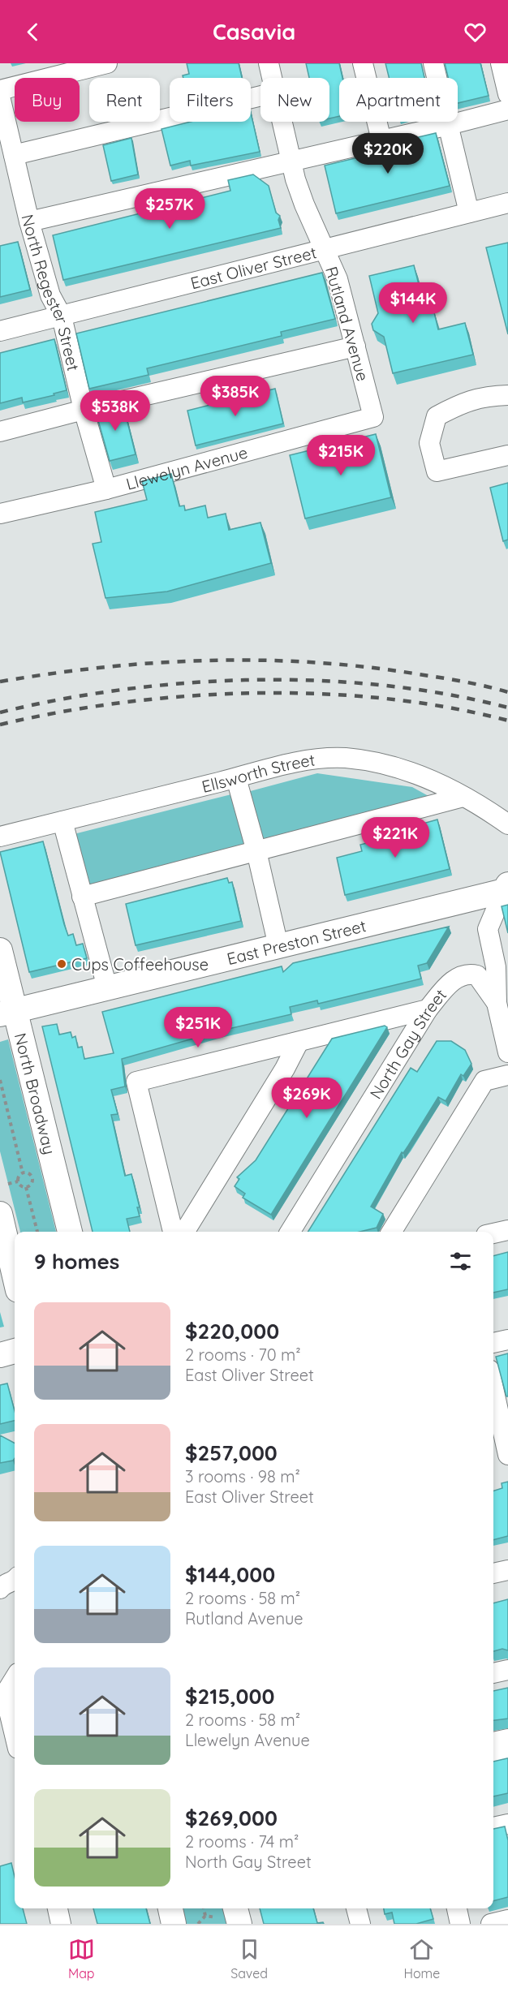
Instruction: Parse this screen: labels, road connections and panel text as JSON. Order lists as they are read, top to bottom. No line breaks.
{"streets":{"main road":["East Preston Street","North Broadway"],"street":["East Oliver Street","North Regester Street","Rutland Avenue","Llewelyn Avenue","Ellsworth Street","North Gay Street"]},"crossings":[["East Oliver Street","North Regester Street"],["East Oliver Street","Rutland Avenue"],["North Regester Street","Llewelyn Avenue"],["Rutland Avenue","Llewelyn Avenue"],["East Preston Street","North Broadway"]],"places":["Cups Coffeehouse"],"page":{"header":"Casavia","chip":["Buy","Rent","Filters","New","Apartment"],"price":["$220K","$257K","$144K","$385K","$538K","$215K","$221K","$251K","$269K"],"heading":"9 homes","list":[{"name":"$220,000","note":"2 rooms · 70 m² · East Oliver Street"},{"name":"$257,000","note":"3 rooms · 98 m² · East Oliver Street"},{"name":"$144,000","note":"2 rooms · 58 m² · Rutland Avenue"},{"name":"$215,000","note":"2 rooms · 58 m² · Llewelyn Avenue"},{"name":"$269,000","note":"2 rooms · 74 m² · North Gay Street"}],"tabs":["Map","Saved","Home"]}}
